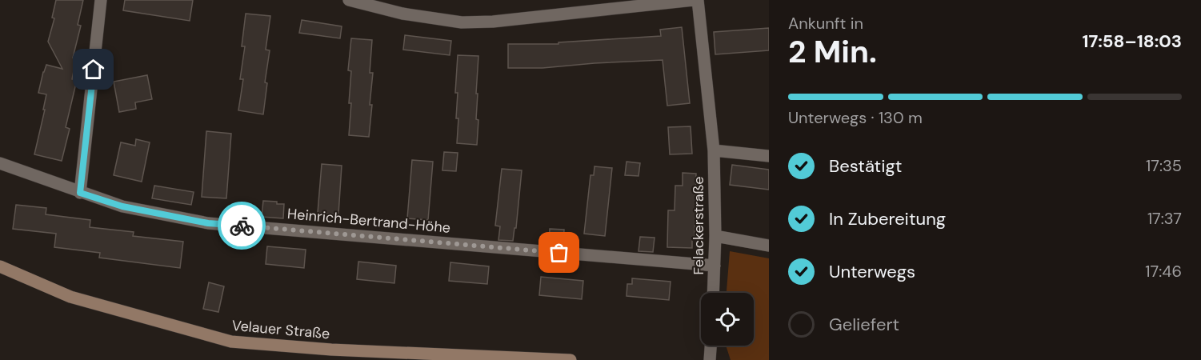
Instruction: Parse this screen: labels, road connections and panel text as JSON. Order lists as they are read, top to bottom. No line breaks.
{"streets":{"main road":["Velauer Straße"],"street":["Heinrich-Bertrand-Höhe","Felackerstraße"]},"crossings":[["Heinrich-Bertrand-Höhe","Felackerstraße"]],"page":{"heading":["2 Min.","Ankunft in","17:58–18:03"],"bar":"Unterwegs · 130 m","list":[["Bestätigt","17:35"],["In Zubereitung","17:37"],["Unterwegs","17:46"],"Geliefert"]}}
